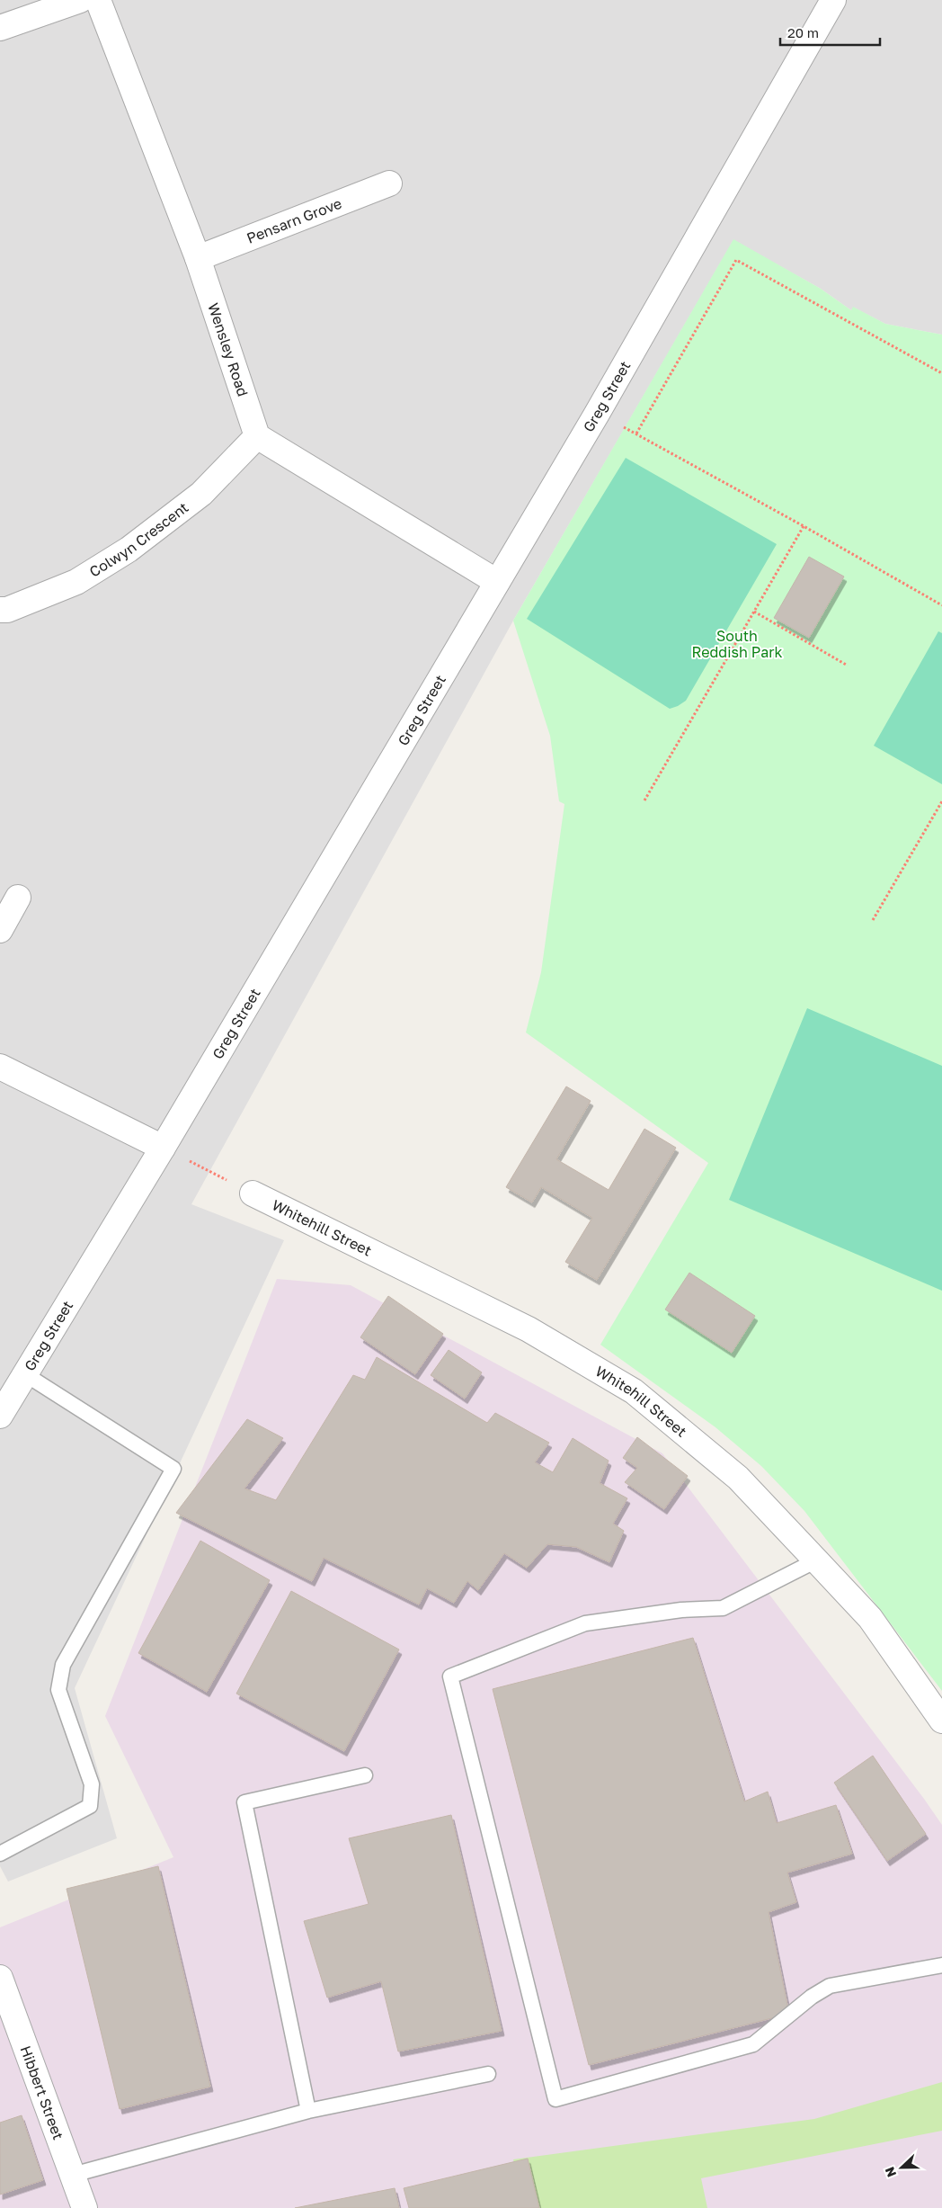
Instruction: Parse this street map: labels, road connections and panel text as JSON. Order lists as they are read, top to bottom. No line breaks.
{"streets":{"street":["Pensarn Grove","Wensley Road","Greg Street","Colwyn Crescent","Whitehill Street","Hibbert Street"]},"crossings":[["Pensarn Grove","Wensley Road"],["Wensley Road","Colwyn Crescent"]],"parks":["South Reddish Park"],"scale_bar":"20 m","north":"left"}
